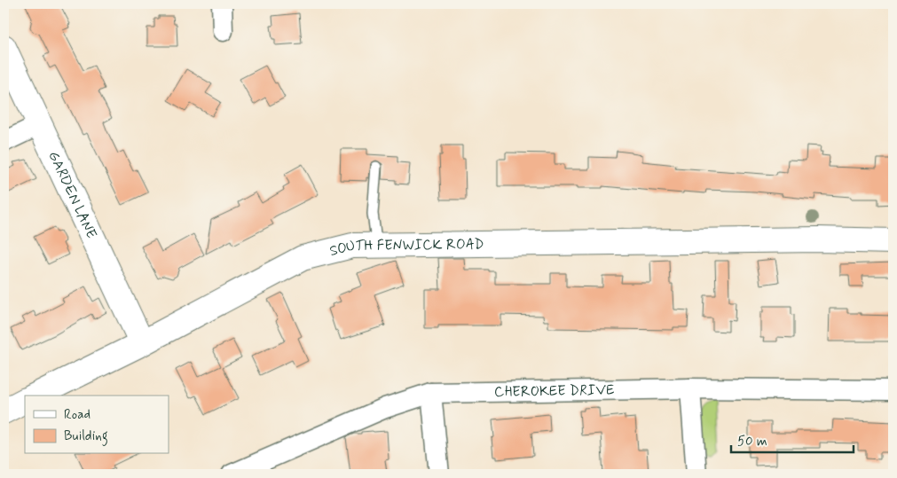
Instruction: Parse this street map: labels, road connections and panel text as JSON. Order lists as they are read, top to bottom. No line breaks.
{"streets":{"street":["GARDEN LANE","SOUTH FENWICK ROAD","CHEROKEE DRIVE"]},"crossings":[["GARDEN LANE","SOUTH FENWICK ROAD"]],"legend":["Road","Building"],"scale_bar":"50 m"}
